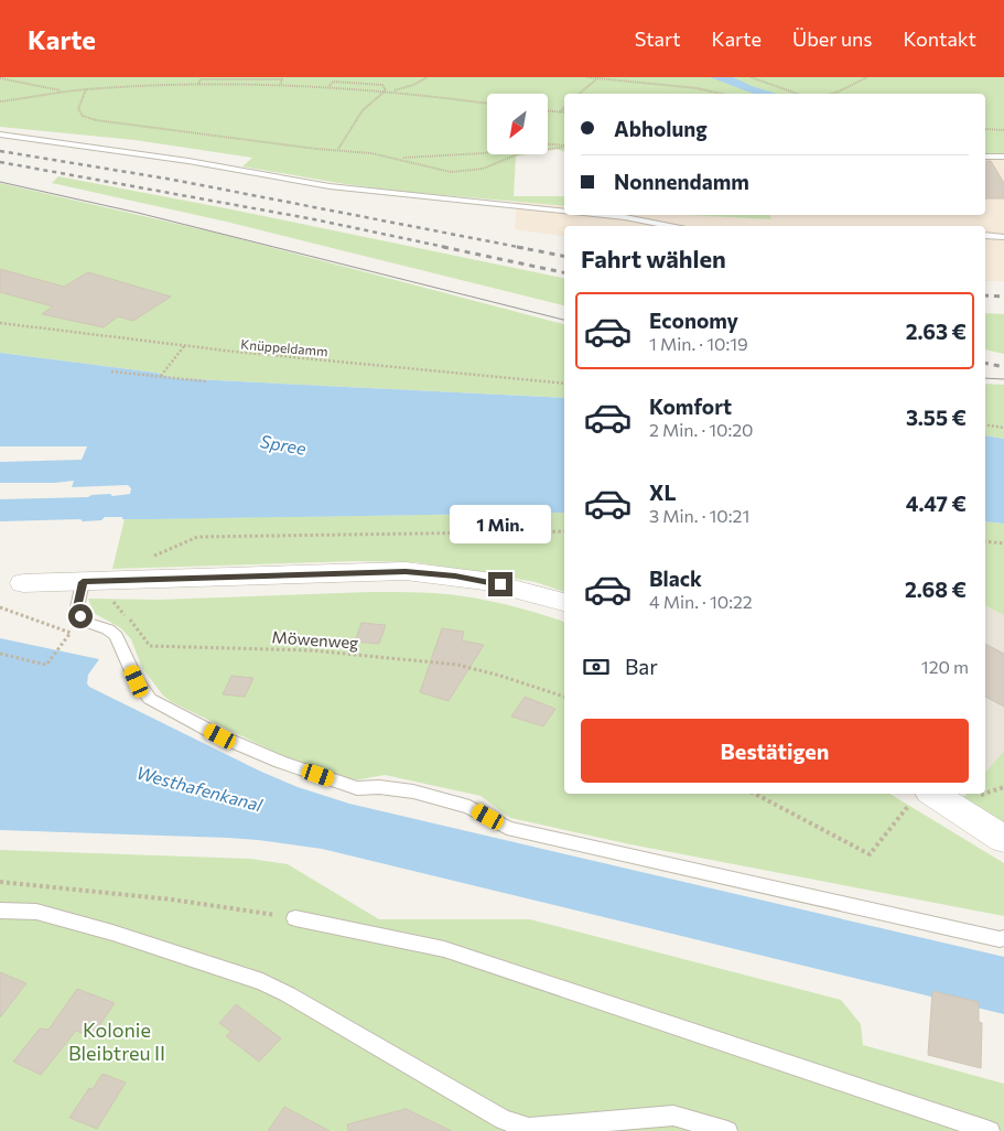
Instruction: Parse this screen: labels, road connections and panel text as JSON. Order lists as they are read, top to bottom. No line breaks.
{"streets":{"path":["Knüppeldamm","Möwenweg"]},"water":["Spree","Westhafenkanal"],"parks":["Kolonie Bleibtreu II"],"north":"bottom left","page":{"header":"Karte","nav":["Start","Karte","Über uns","Kontakt"],"banner":["Abholung","Nonnendamm"],"heading":"Fahrt wählen","list":[{"name":"Economy","note":"1 Min. · 10:19","value":"2.63 €"},{"name":"Komfort","note":"2 Min. · 10:20","value":"3.55 €"},{"name":"XL","note":"3 Min. · 10:21","value":"4.47 €"},{"name":"Black","note":"4 Min. · 10:22","value":"2.68 €"}],"bubble":"1 Min.","pay":["Bar","120 m"],"buttons":"Bestätigen"}}
